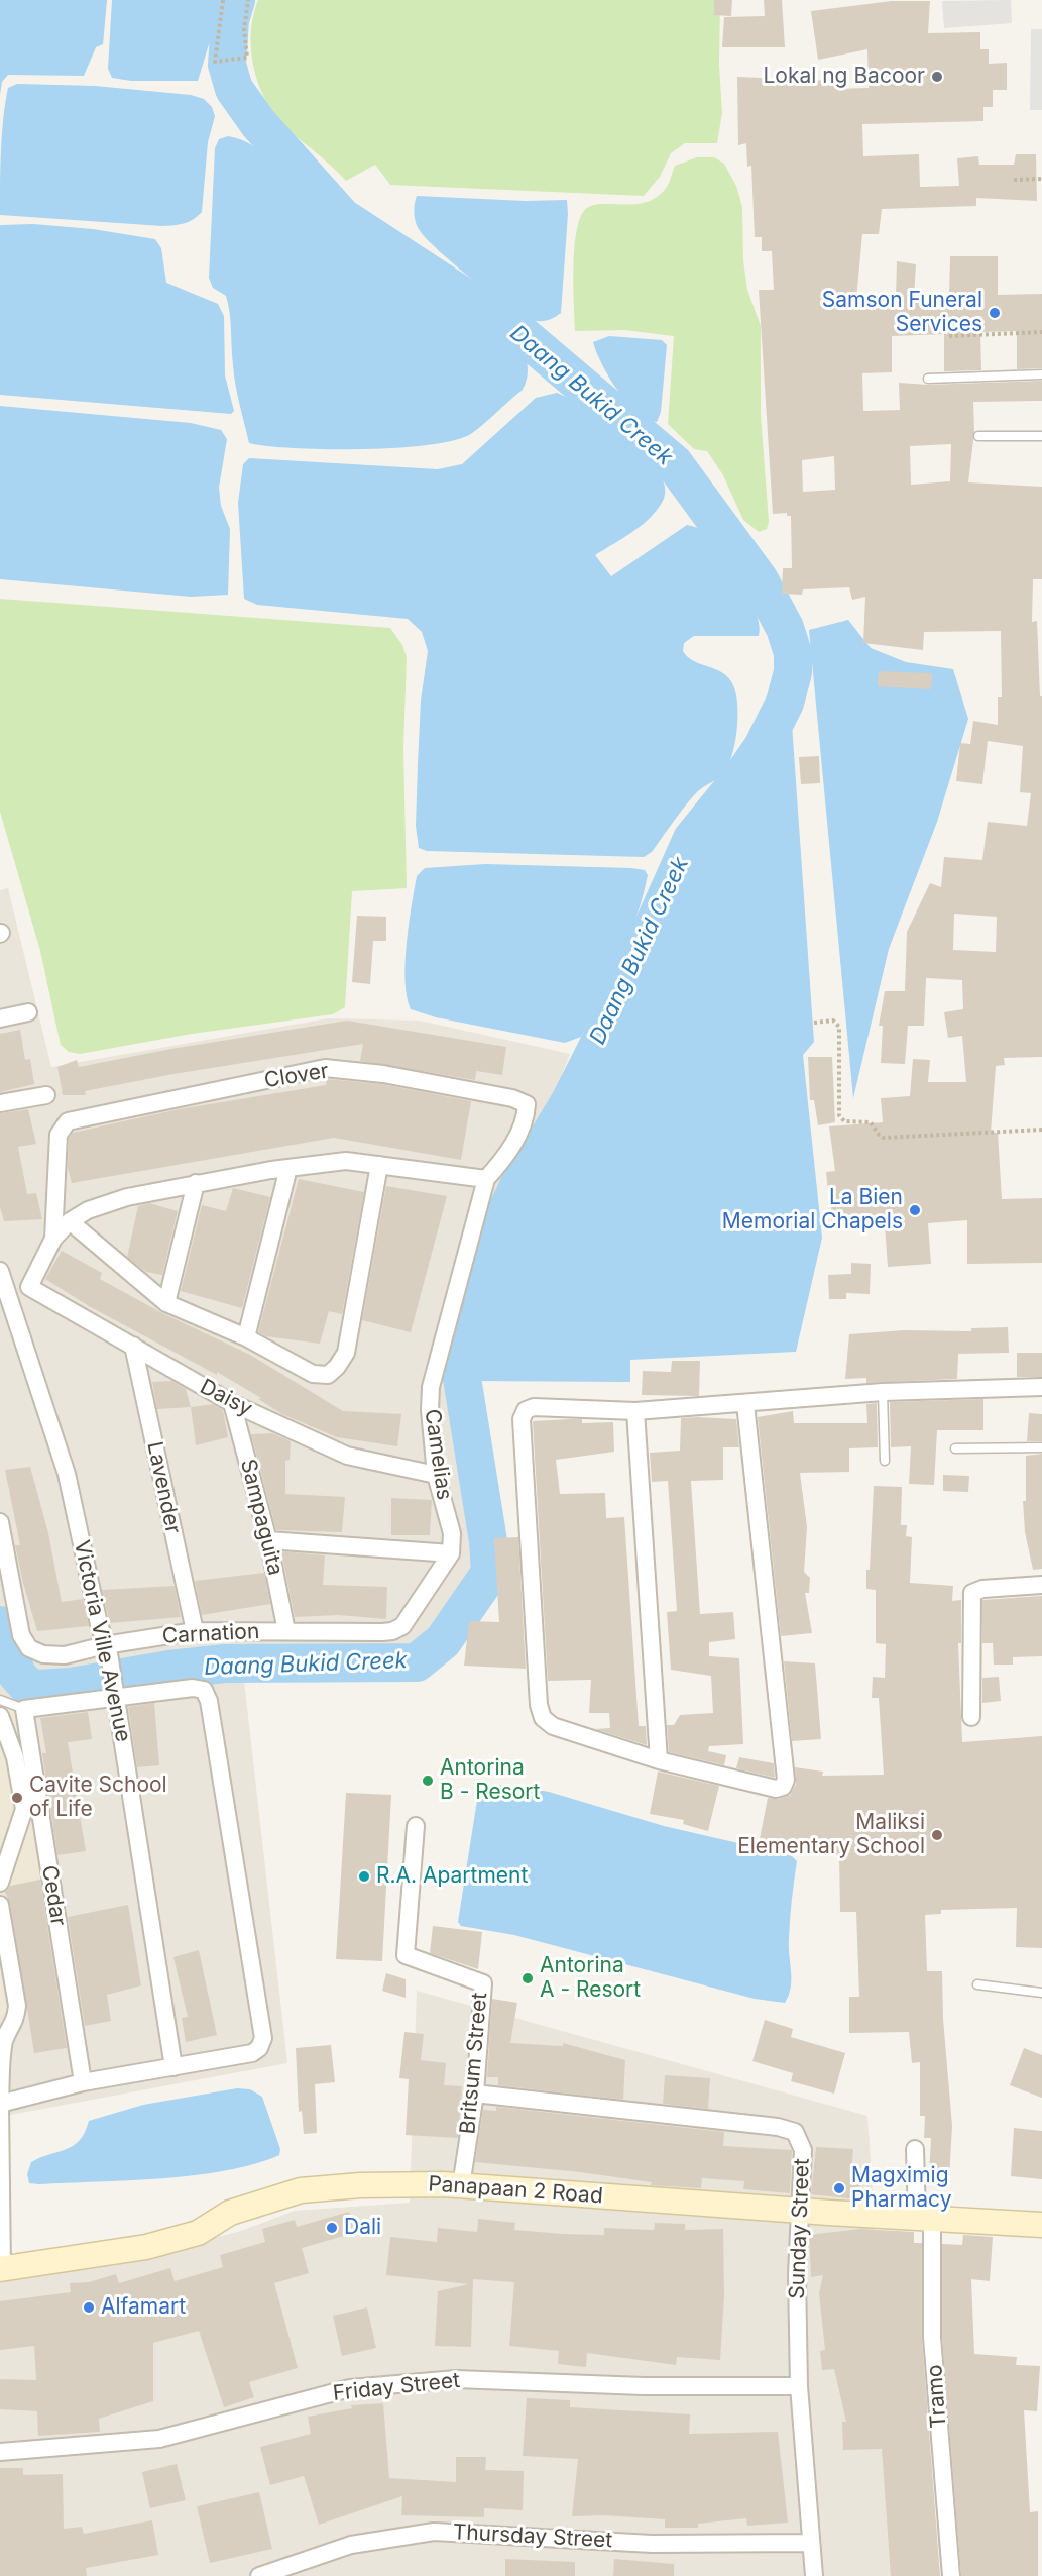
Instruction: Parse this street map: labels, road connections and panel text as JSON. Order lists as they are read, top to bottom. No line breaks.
{"streets":{"street":["Clover","Daisy","Camelias","Lavender","Sampaguita","Carnation","Victoria Ville Avenue","Cedar","Britsum Street","Panapaan 2 Road","Sunday Street","Friday Street","Tramo","Thursday Street"]},"crossings":[["Clover","Camelias"],["Daisy","Camelias"],["Daisy","Lavender"],["Daisy","Sampaguita"],["Camelias","Carnation"],["Lavender","Carnation"],["Sampaguita","Carnation"],["Carnation","Victoria Ville Avenue"],["Britsum Street","Panapaan 2 Road"],["Britsum Street","Sunday Street"],["Panapaan 2 Road","Sunday Street"],["Panapaan 2 Road","Tramo"],["Sunday Street","Friday Street"],["Sunday Street","Thursday Street"]],"water":["Daang Bukid Creek"],"places":["Lokal ng Bacoor","Samson Funeral Services","La Bien Memorial Chapels","Antorina B - Resort","Cavite School of Life","Maliksi Elementary School","R.A. Apartment","Antorina A - Resort","Magximig Pharmacy","Dali","Alfamart"]}
